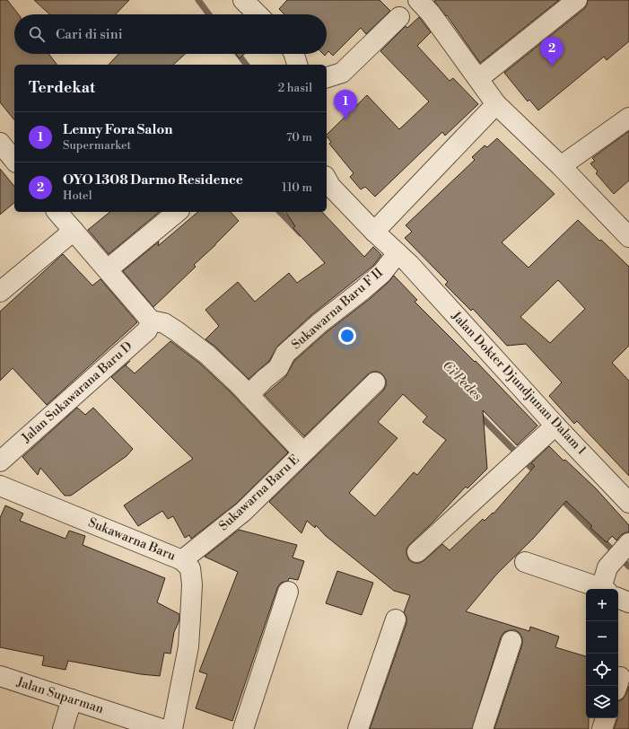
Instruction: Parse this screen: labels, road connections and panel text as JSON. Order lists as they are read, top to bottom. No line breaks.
{"streets":{"street":["Sukawarna Baru F II","Jalan Dokter Djundjunan Dalam 1","Jalan Sukawarana Baru D","Sukawarna Baru E","Sukawarna Baru","Jalan Suparman"]},"crossings":[["Sukawarna Baru F II","Jalan Dokter Djundjunan Dalam 1"],["Sukawarna Baru E","Sukawarna Baru"]],"water":["Ci Pedes"],"page":{"search":"Cari di sini","pins":["2","1"],"heading":["Terdekat","2 hasil"],"list":[{"mark":"1","name":"Lenny Fora Salon","note":"Supermarket","value":"70 m"},{"mark":"2","name":"OYO 1308 Darmo Residence","note":"Hotel","value":"110 m"}],"map_buttons":["+","−"]}}
